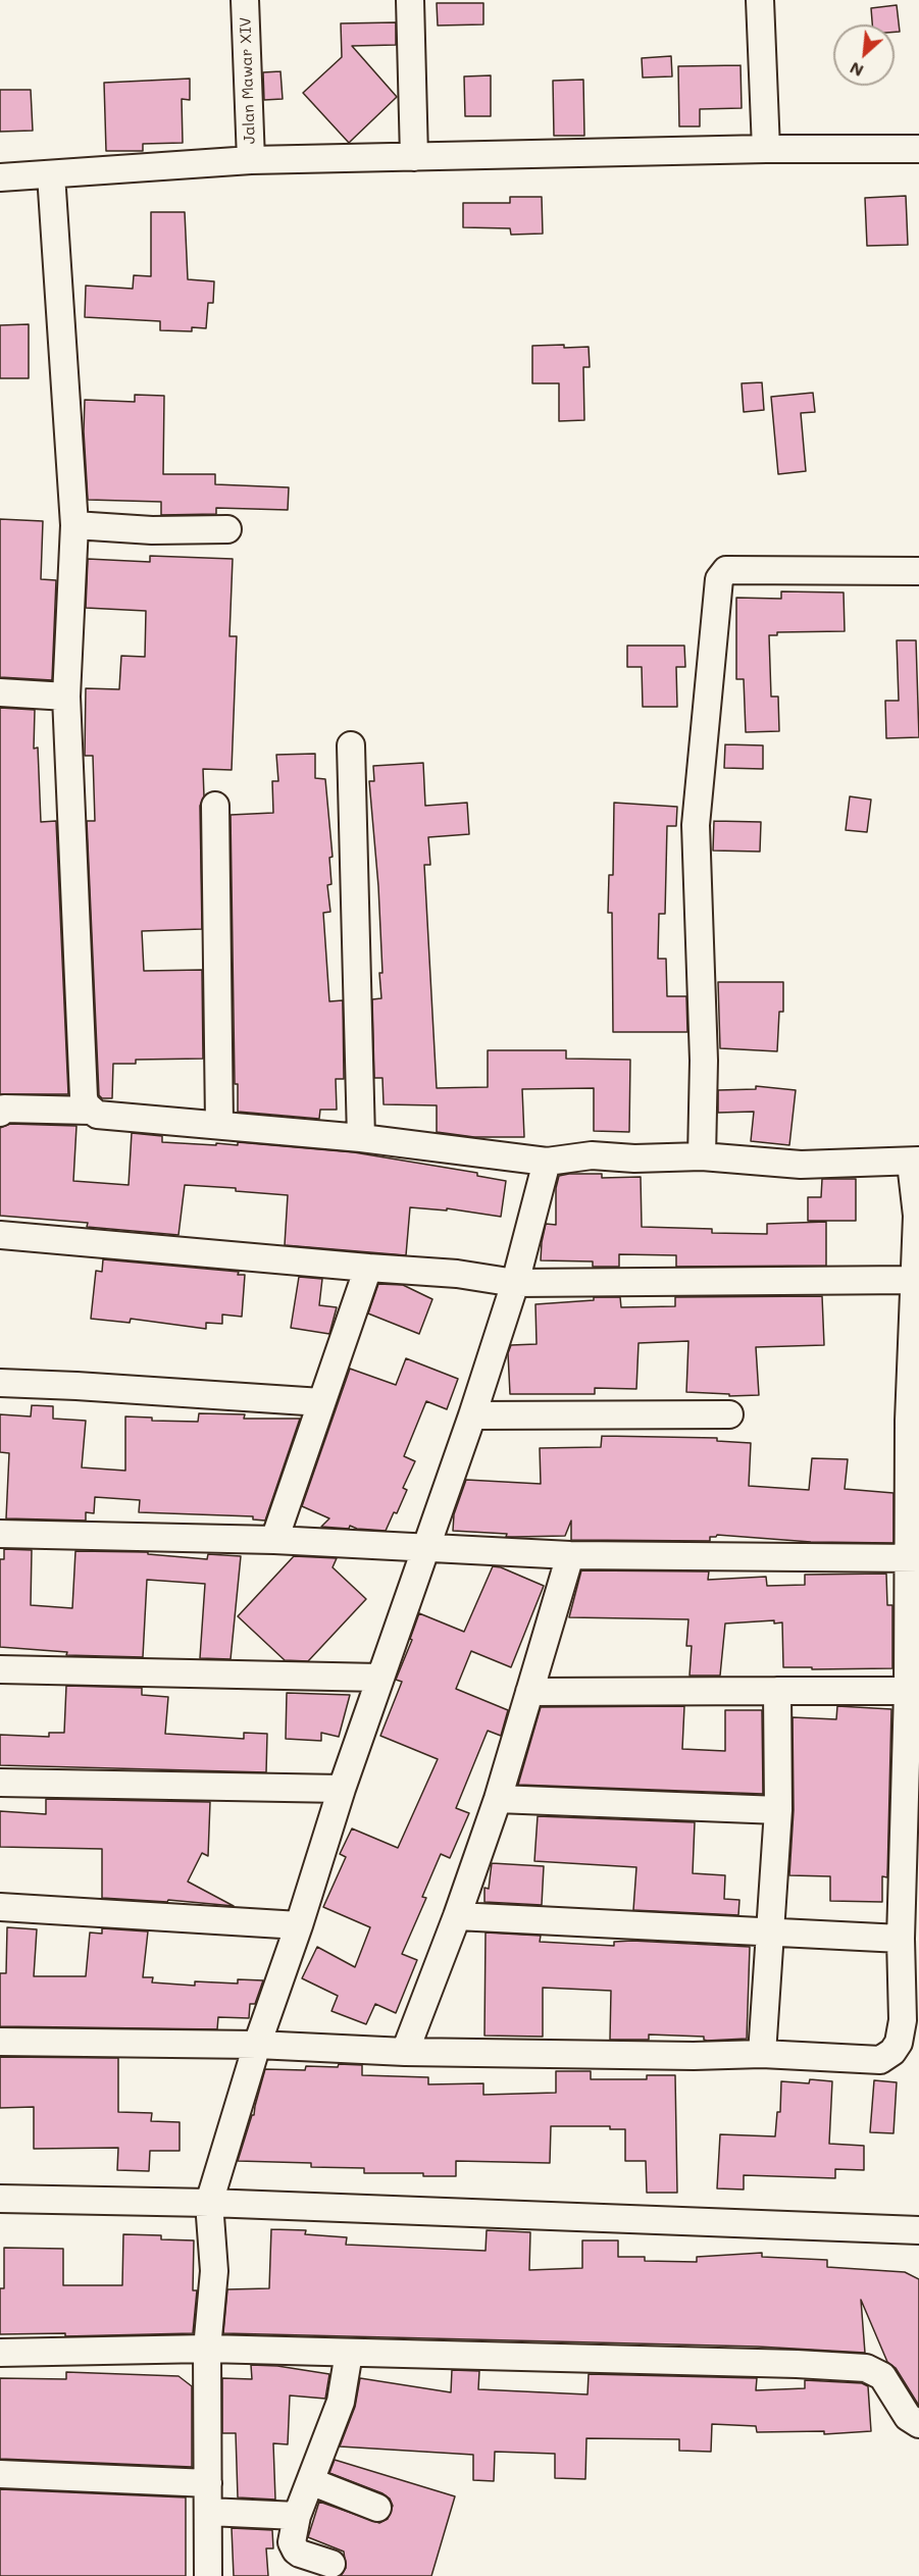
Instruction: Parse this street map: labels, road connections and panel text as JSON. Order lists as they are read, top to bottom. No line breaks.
{"streets":{"street":["Jalan Mawar XIV"]},"north":"bottom left"}
